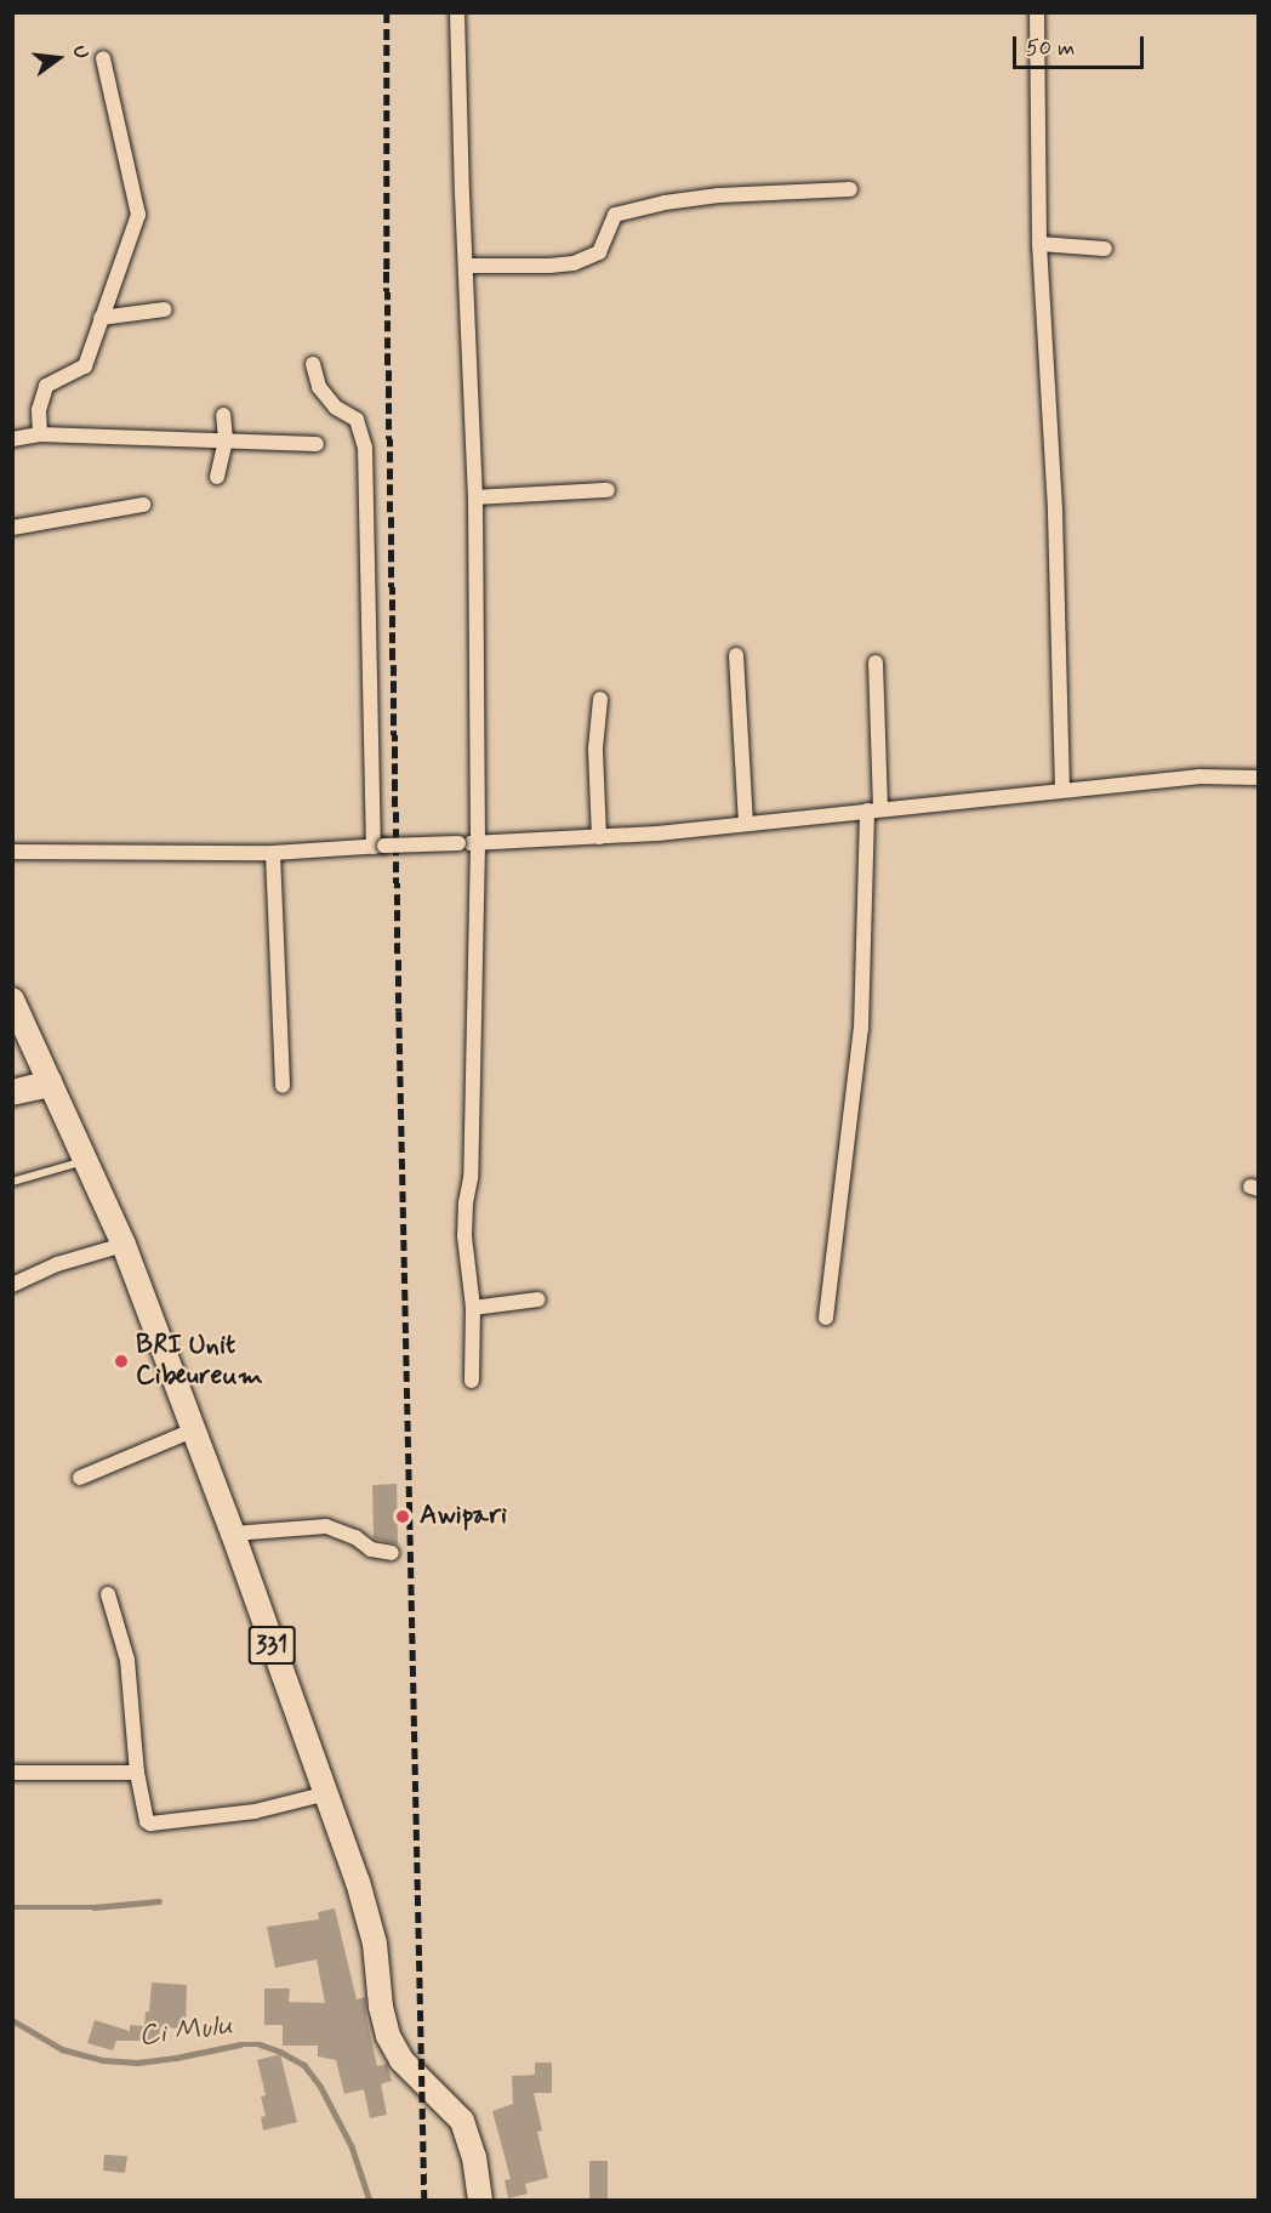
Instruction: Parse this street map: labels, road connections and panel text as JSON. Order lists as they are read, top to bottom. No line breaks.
{"streets":{"main road":["331"]},"water":["Ci Mulu"],"places":["BRI Unit Cibeureum","Awipari"],"scale_bar":"50 m","north":"right"}
